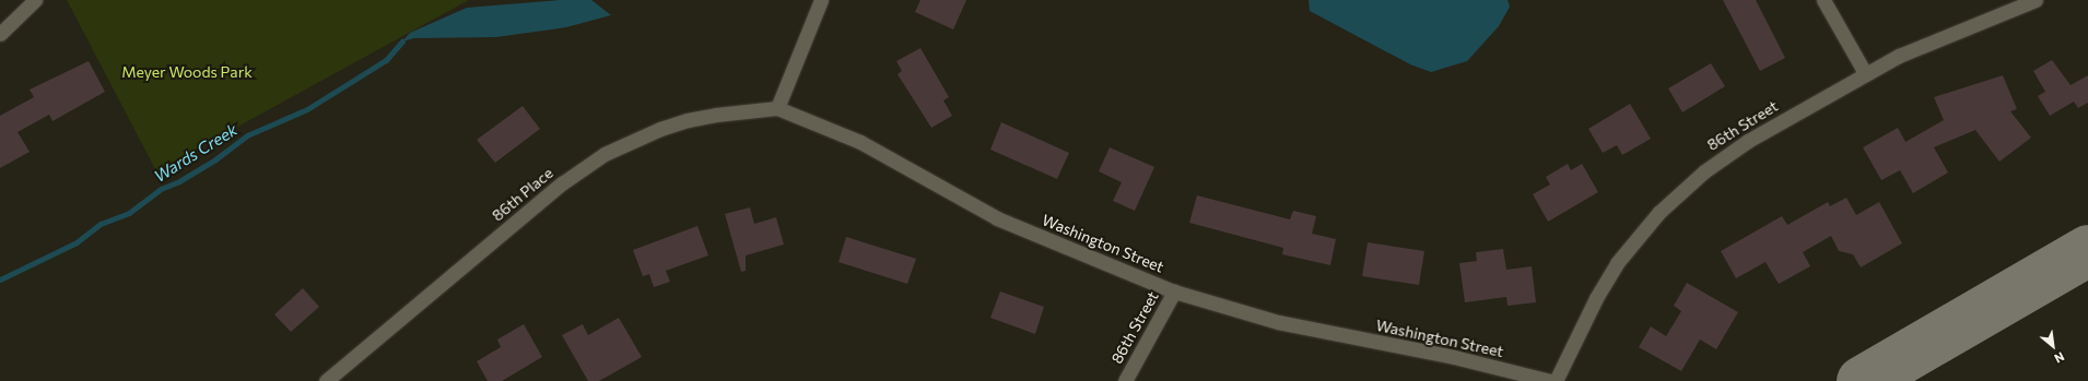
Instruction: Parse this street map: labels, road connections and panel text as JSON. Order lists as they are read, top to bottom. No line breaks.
{"streets":{"street":["86th Street","86th Place","Washington Street"]},"crossings":[["86th Street","Washington Street"],["86th Place","Washington Street"]],"water":["Wards Creek"],"parks":["Meyer Woods Park"],"north":"bottom right"}
